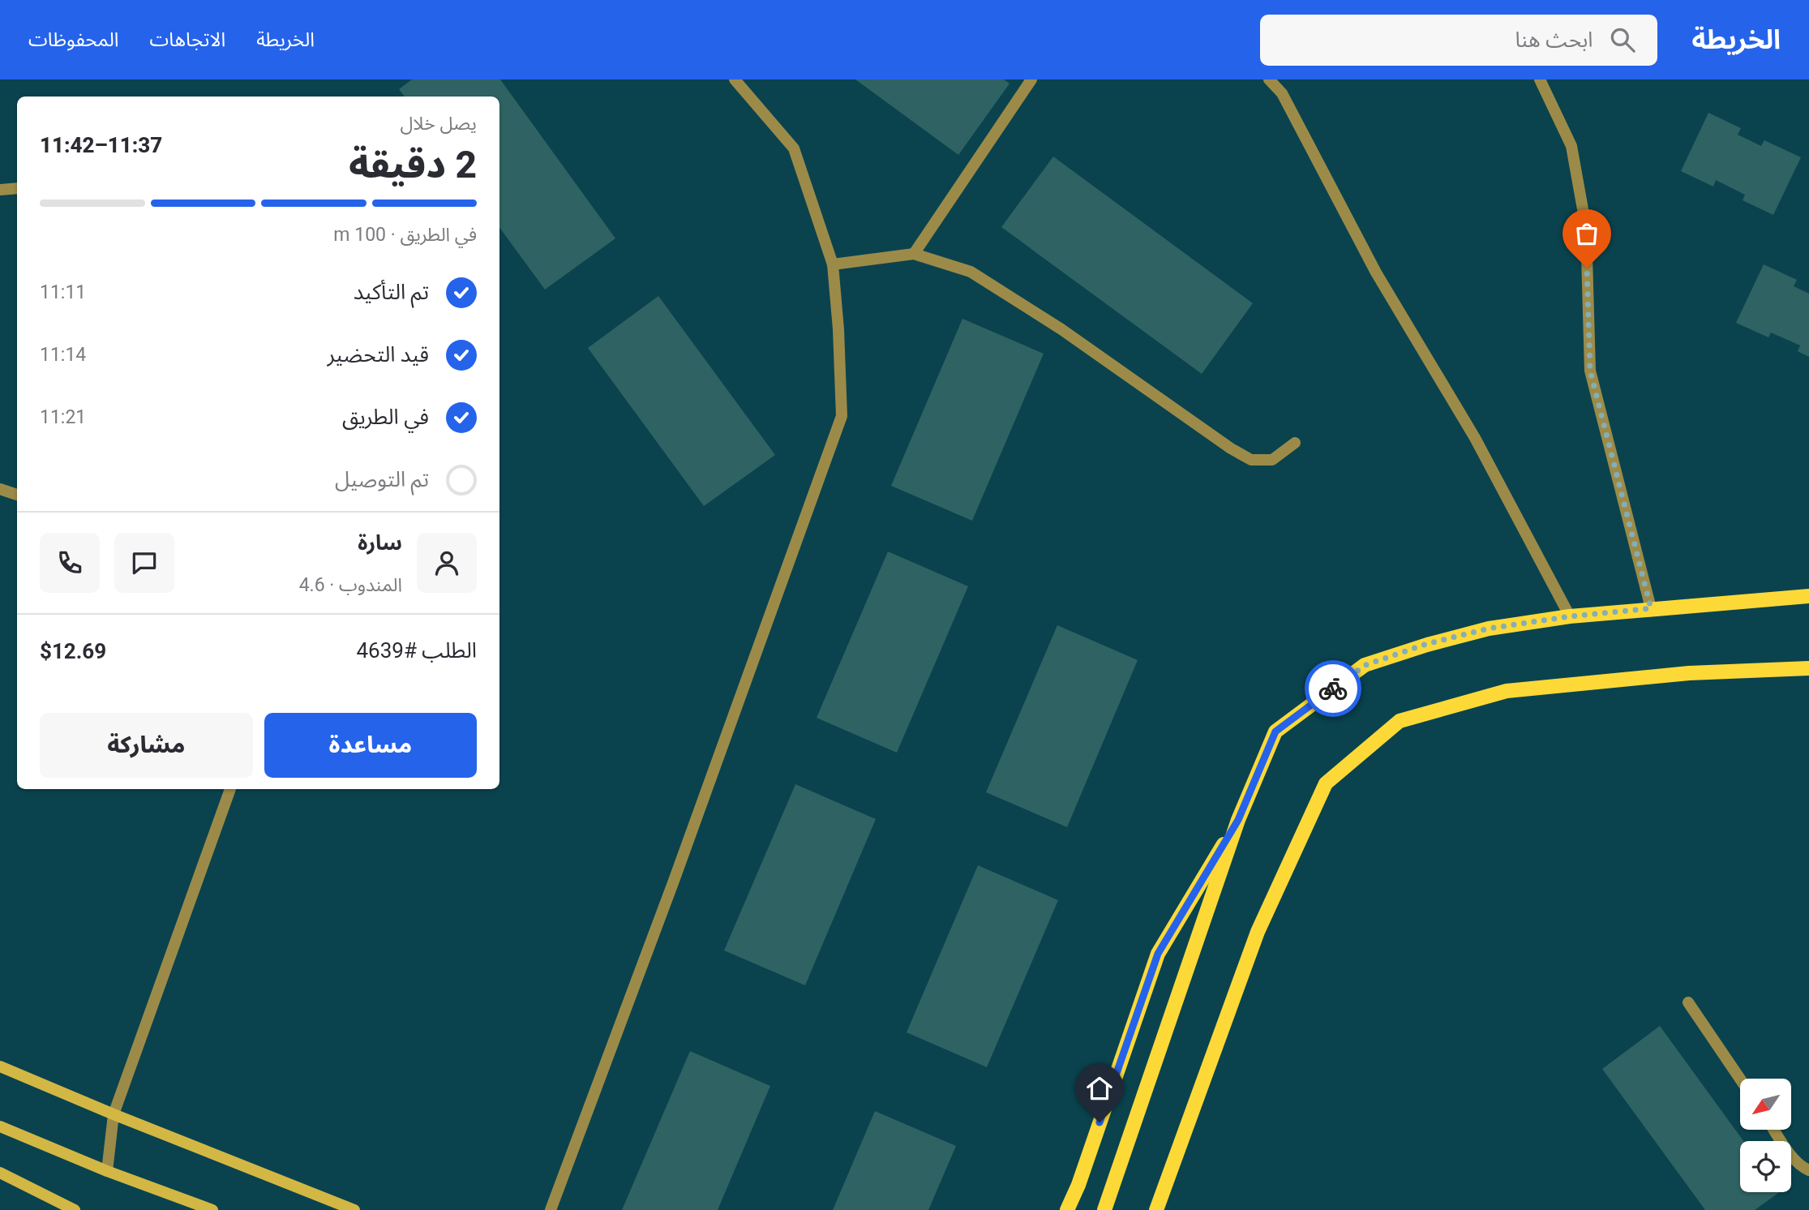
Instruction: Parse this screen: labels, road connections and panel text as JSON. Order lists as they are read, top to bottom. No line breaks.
{"north":"bottom left","page":{"header":"الخريطة","search":"ابحث هنا","nav":["الخريطة","الاتجاهات","المحفوظات"],"heading":["2 دقيقة","يصل خلال","11:37–11:42"],"panel":["سارة","المندوب · 4.6","الطلب #4639","$12.69"],"bar":"في الطريق · 100 m","list":[["تم التأكيد","11:11"],["قيد التحضير","11:14"],["في الطريق","11:21"],"تم التوصيل"],"buttons":["مساعدة","مشاركة"]}}
